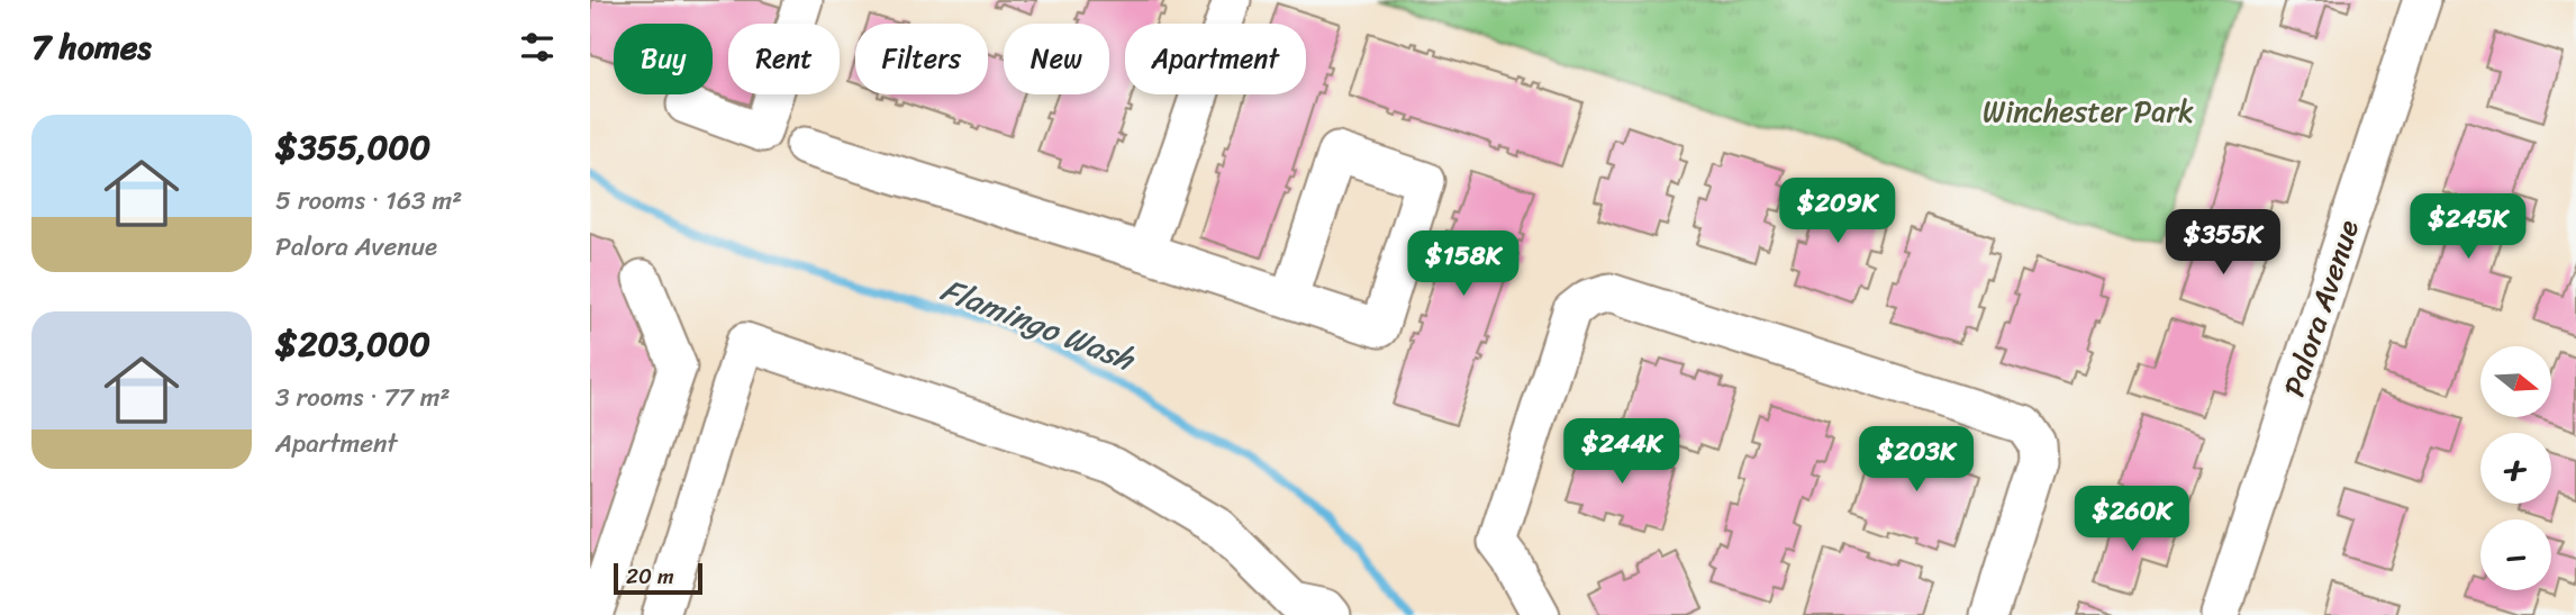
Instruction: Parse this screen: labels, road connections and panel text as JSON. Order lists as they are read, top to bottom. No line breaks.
{"streets":{"street":["Palora Avenue"]},"water":["Flamingo Wash"],"parks":["Winchester Park"],"scale_bar":"20 m","north":"right","page":{"heading":"7 homes","chip":["Buy","Rent","Filters","New","Apartment"],"list":[{"name":"$355,000","note":"5 rooms · 163 m² · Palora Avenue"},{"name":"$203,000","note":"3 rooms · 77 m² · Apartment"}],"price":["$209K","$245K","$355K","$158K","$244K","$203K","$260K"],"map_buttons":["+","−"],"scale":"20 m"}}
